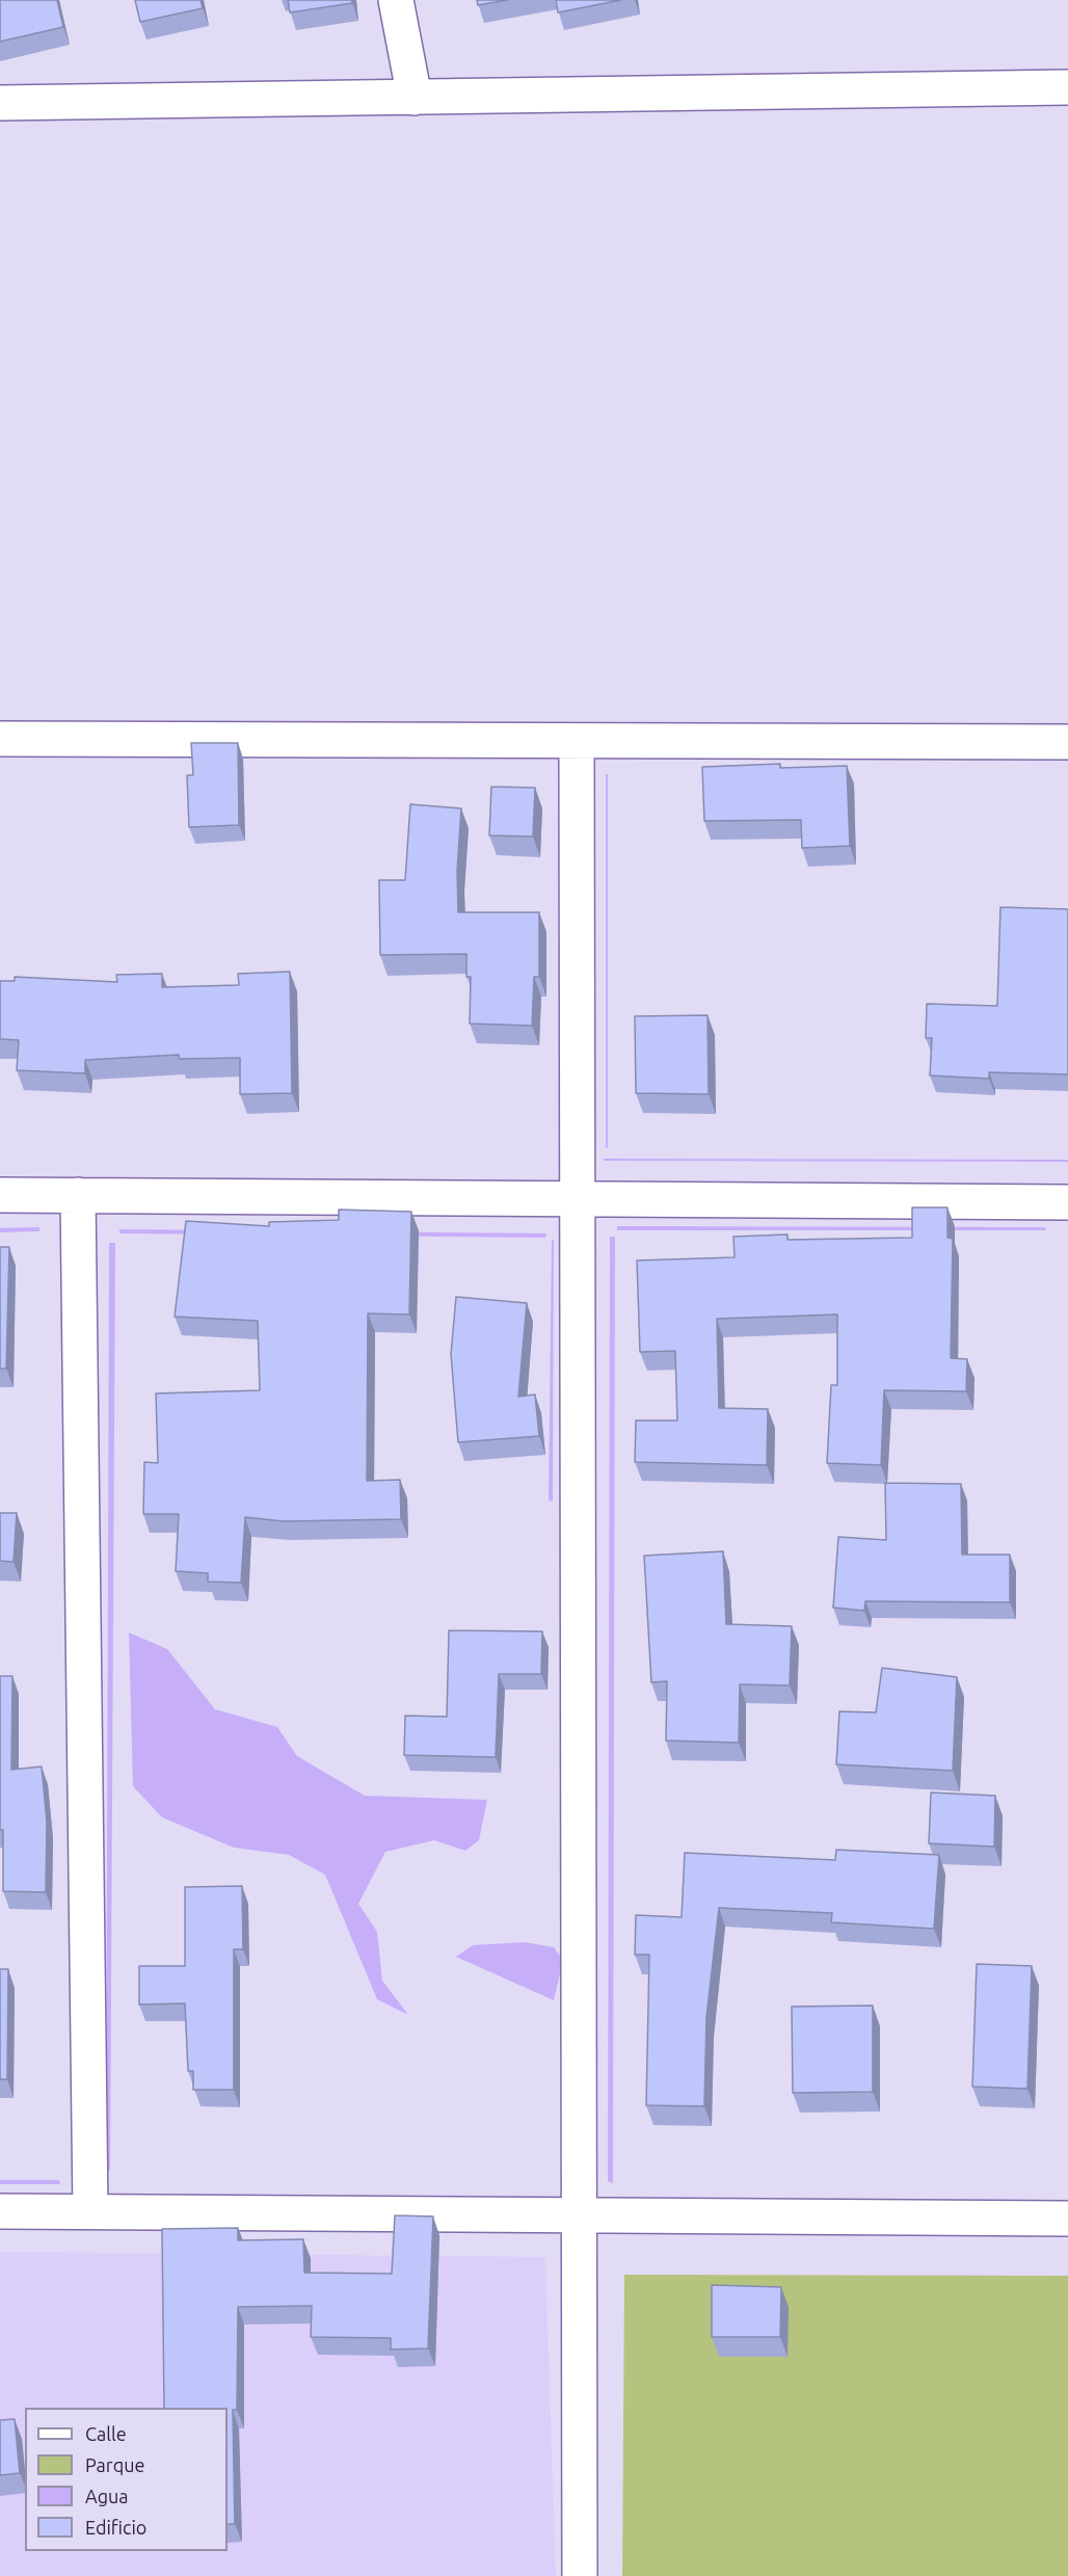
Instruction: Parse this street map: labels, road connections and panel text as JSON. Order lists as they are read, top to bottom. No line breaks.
{"legend":["Calle","Parque","Agua","Edificio"]}
